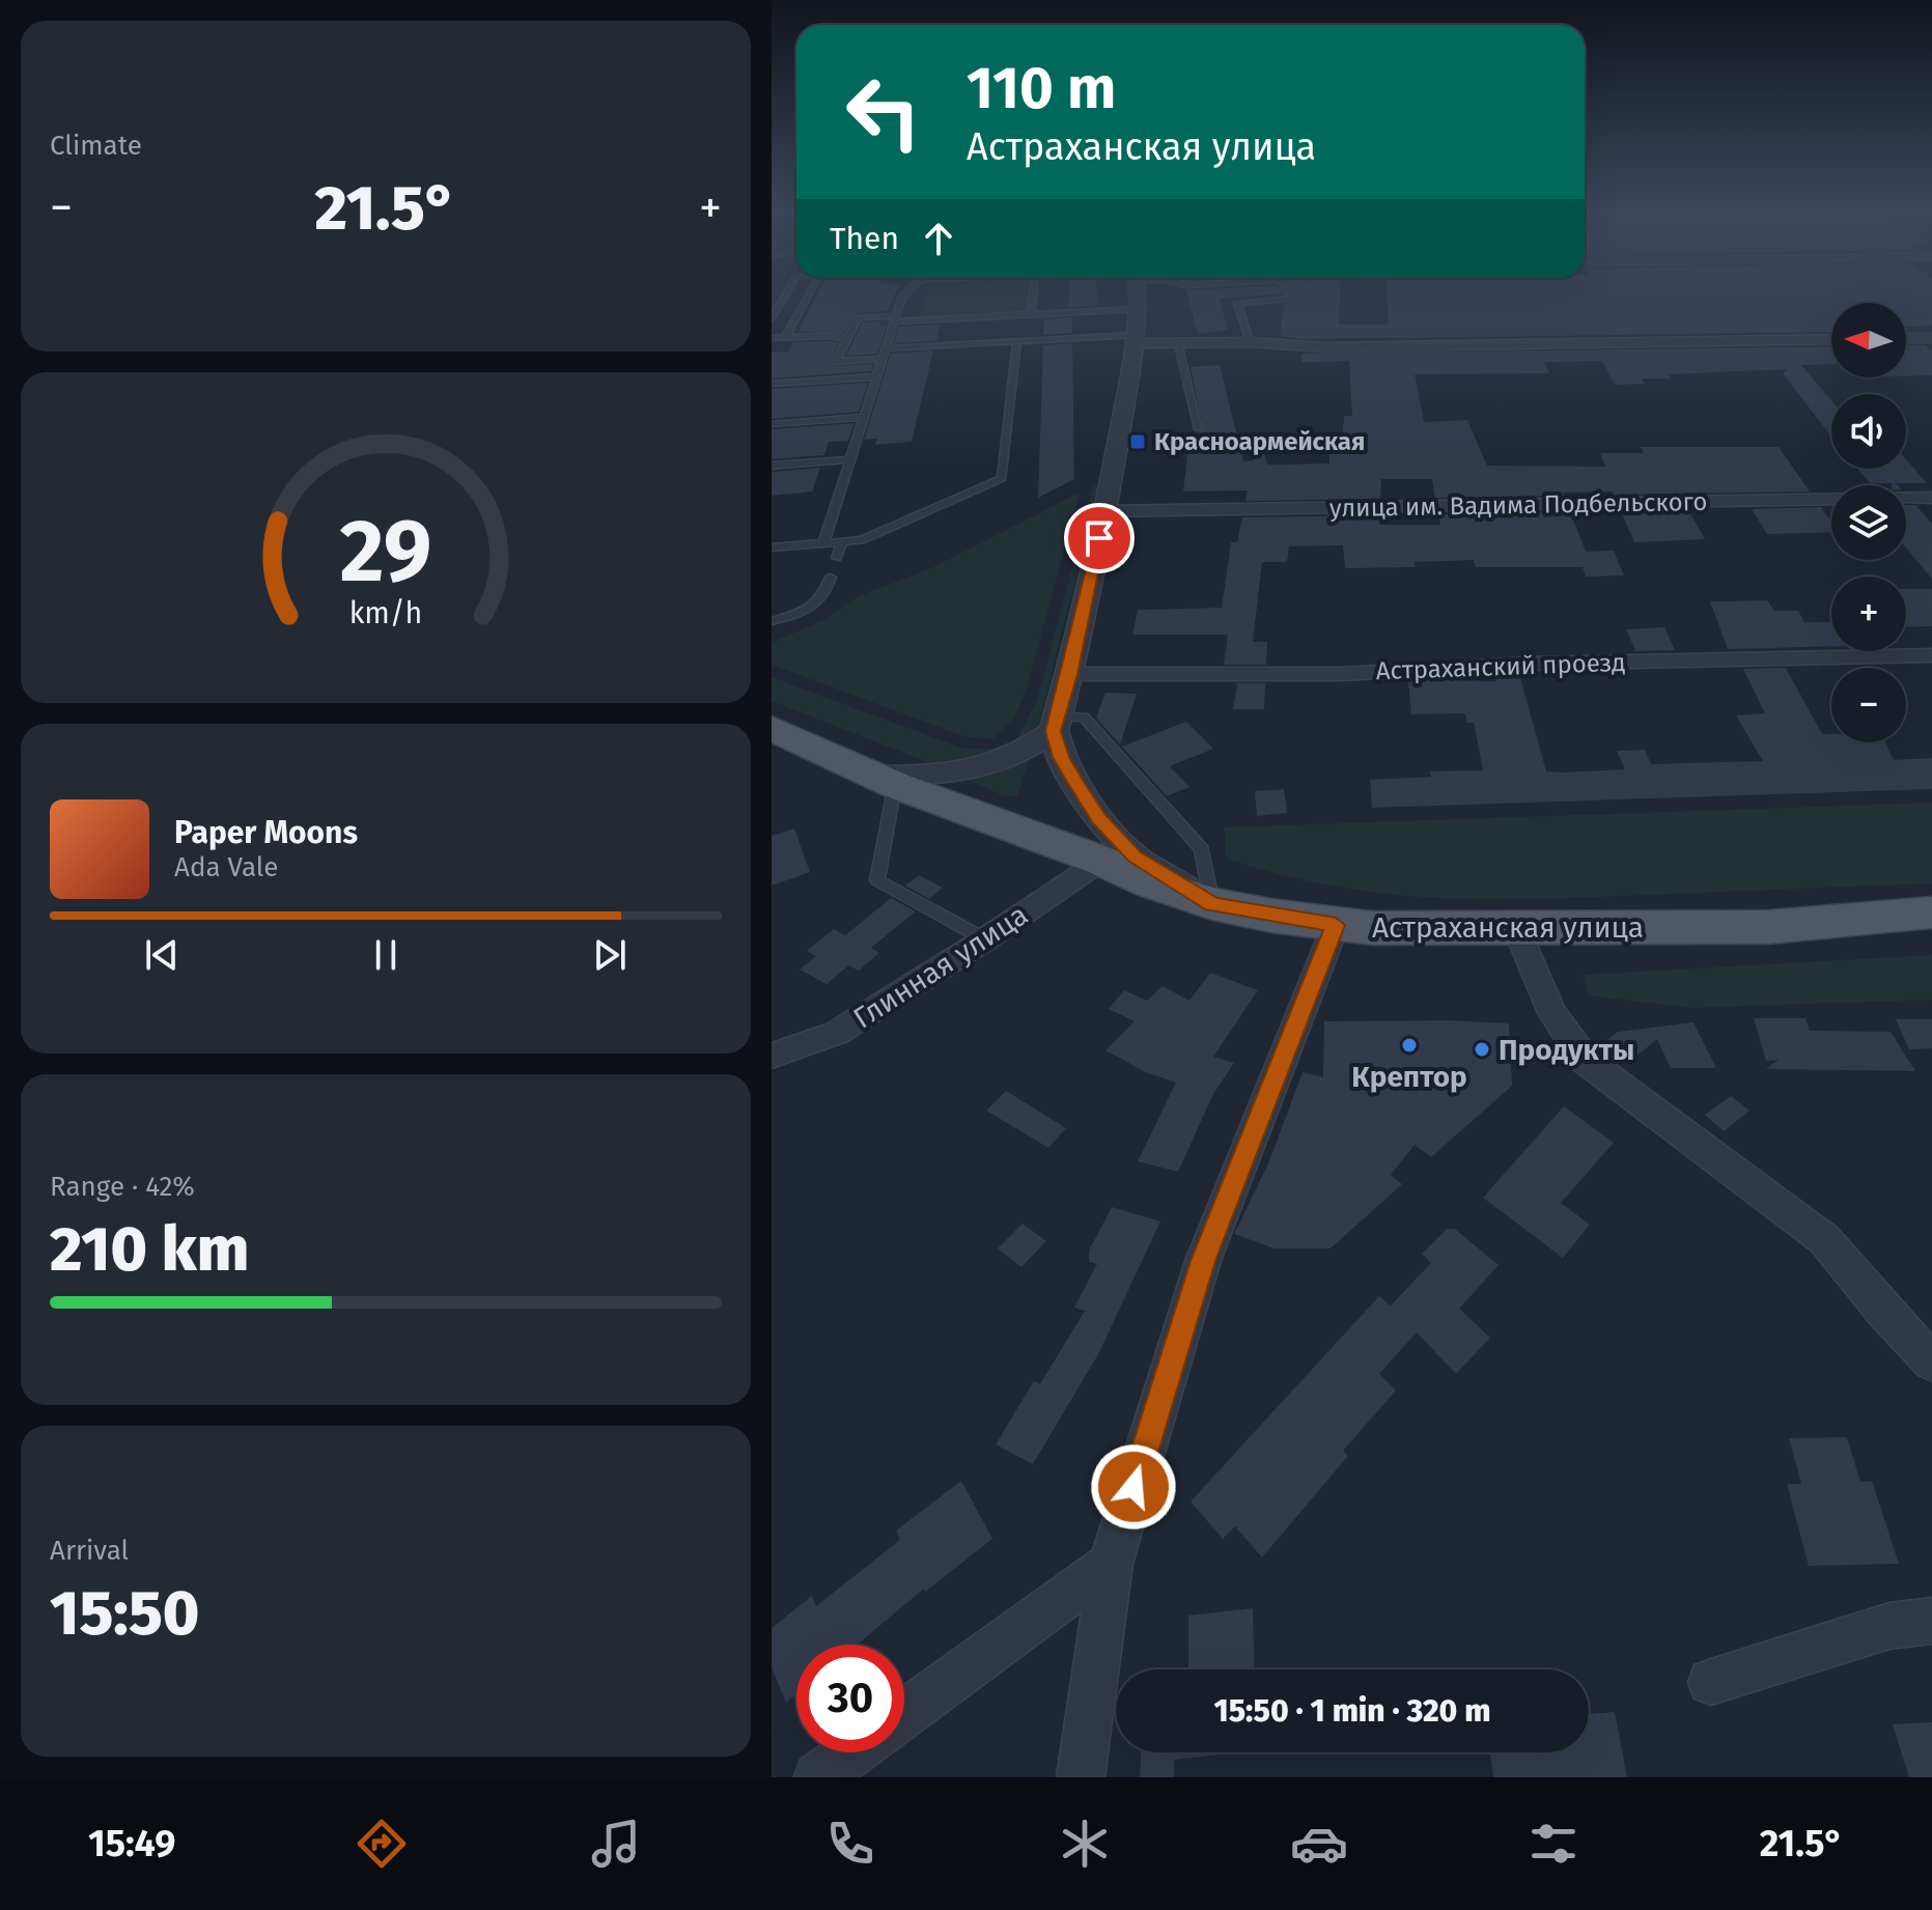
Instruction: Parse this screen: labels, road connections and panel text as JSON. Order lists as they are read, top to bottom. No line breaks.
{"streets":{"main road":["Астраханская улица"],"street":["улица им. Вадима Подбельского","Астраханский проезд","Глинная улица"]},"crossings":[["Астраханская улица","Глинная улица"]],"places":{"transit":["Красноармейская"],"other":["Крептор","Продукты"]},"north":"left","page":{"tile":["Climate",["Range · 42%","210 km"],["Arrival","15:50"]],"turn":["110 m","Астраханская улица"],"heat":["−","21.5°","+"],"then":"Then","map_buttons":["+","−"],"song":["Paper Moons","Ada Vale"],"limit":"30","trip":"15:50 · 1 min · 320 m","tabs":["15:49","21.5°"],"gauge":["29","km/h"]}}
